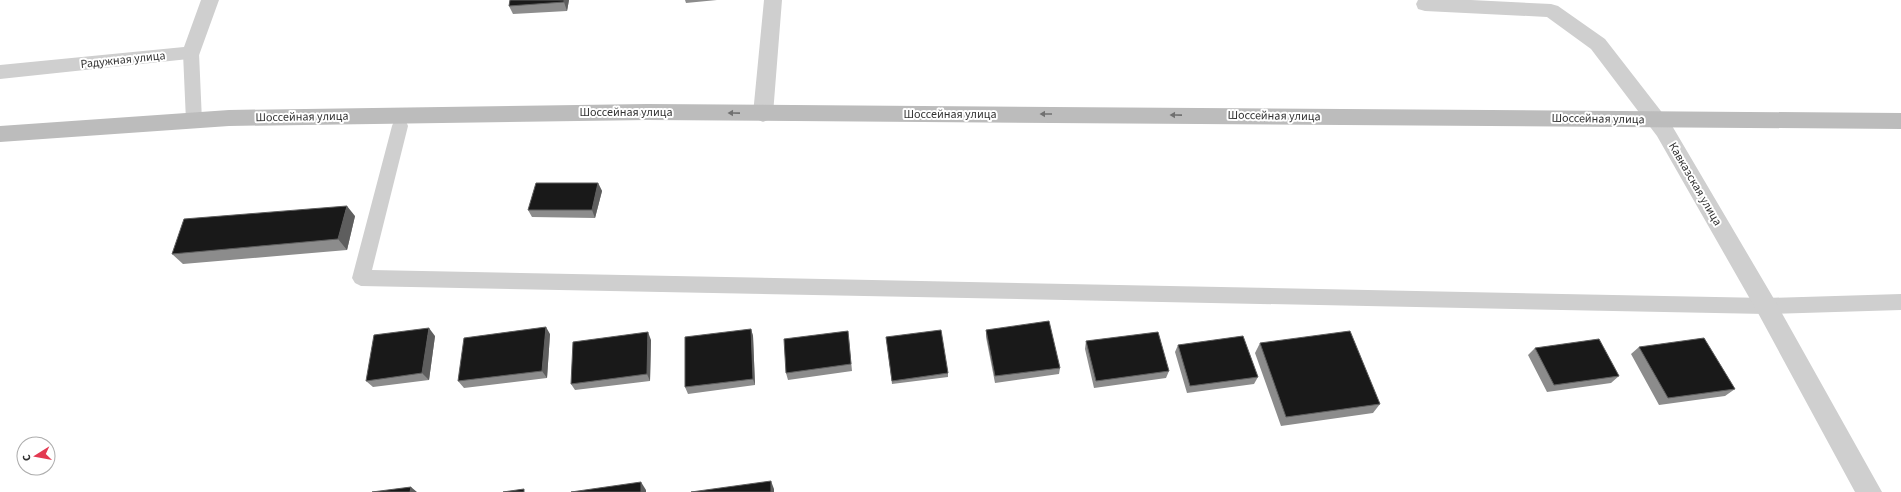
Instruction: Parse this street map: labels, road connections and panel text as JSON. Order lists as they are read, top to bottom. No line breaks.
{"streets":{"main road":["Шоссейная улица"],"street":["Радужная улица","Кавказская улица"]},"crossings":[["Шоссейная улица","Кавказская улица"]],"north":"left"}
